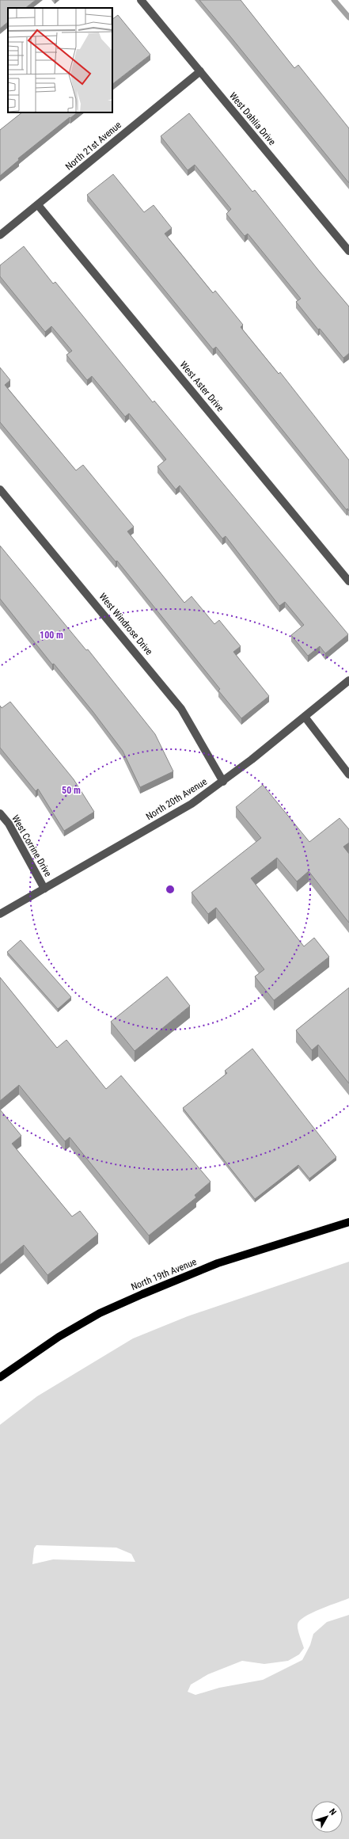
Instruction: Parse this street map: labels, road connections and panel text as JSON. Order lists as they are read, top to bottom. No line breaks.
{"streets":{"main road":["North 19th Avenue"],"street":["West Dahlia Drive","North 21st Avenue","West Aster Drive","West Windrose Drive","North 20th Avenue","West Corrine Drive"]},"crossings":[["West Dahlia Drive","North 21st Avenue"],["North 21st Avenue","West Aster Drive"],["West Windrose Drive","North 20th Avenue"],["North 20th Avenue","West Corrine Drive"]],"north":"top right","rings":["100 m","50 m"]}
